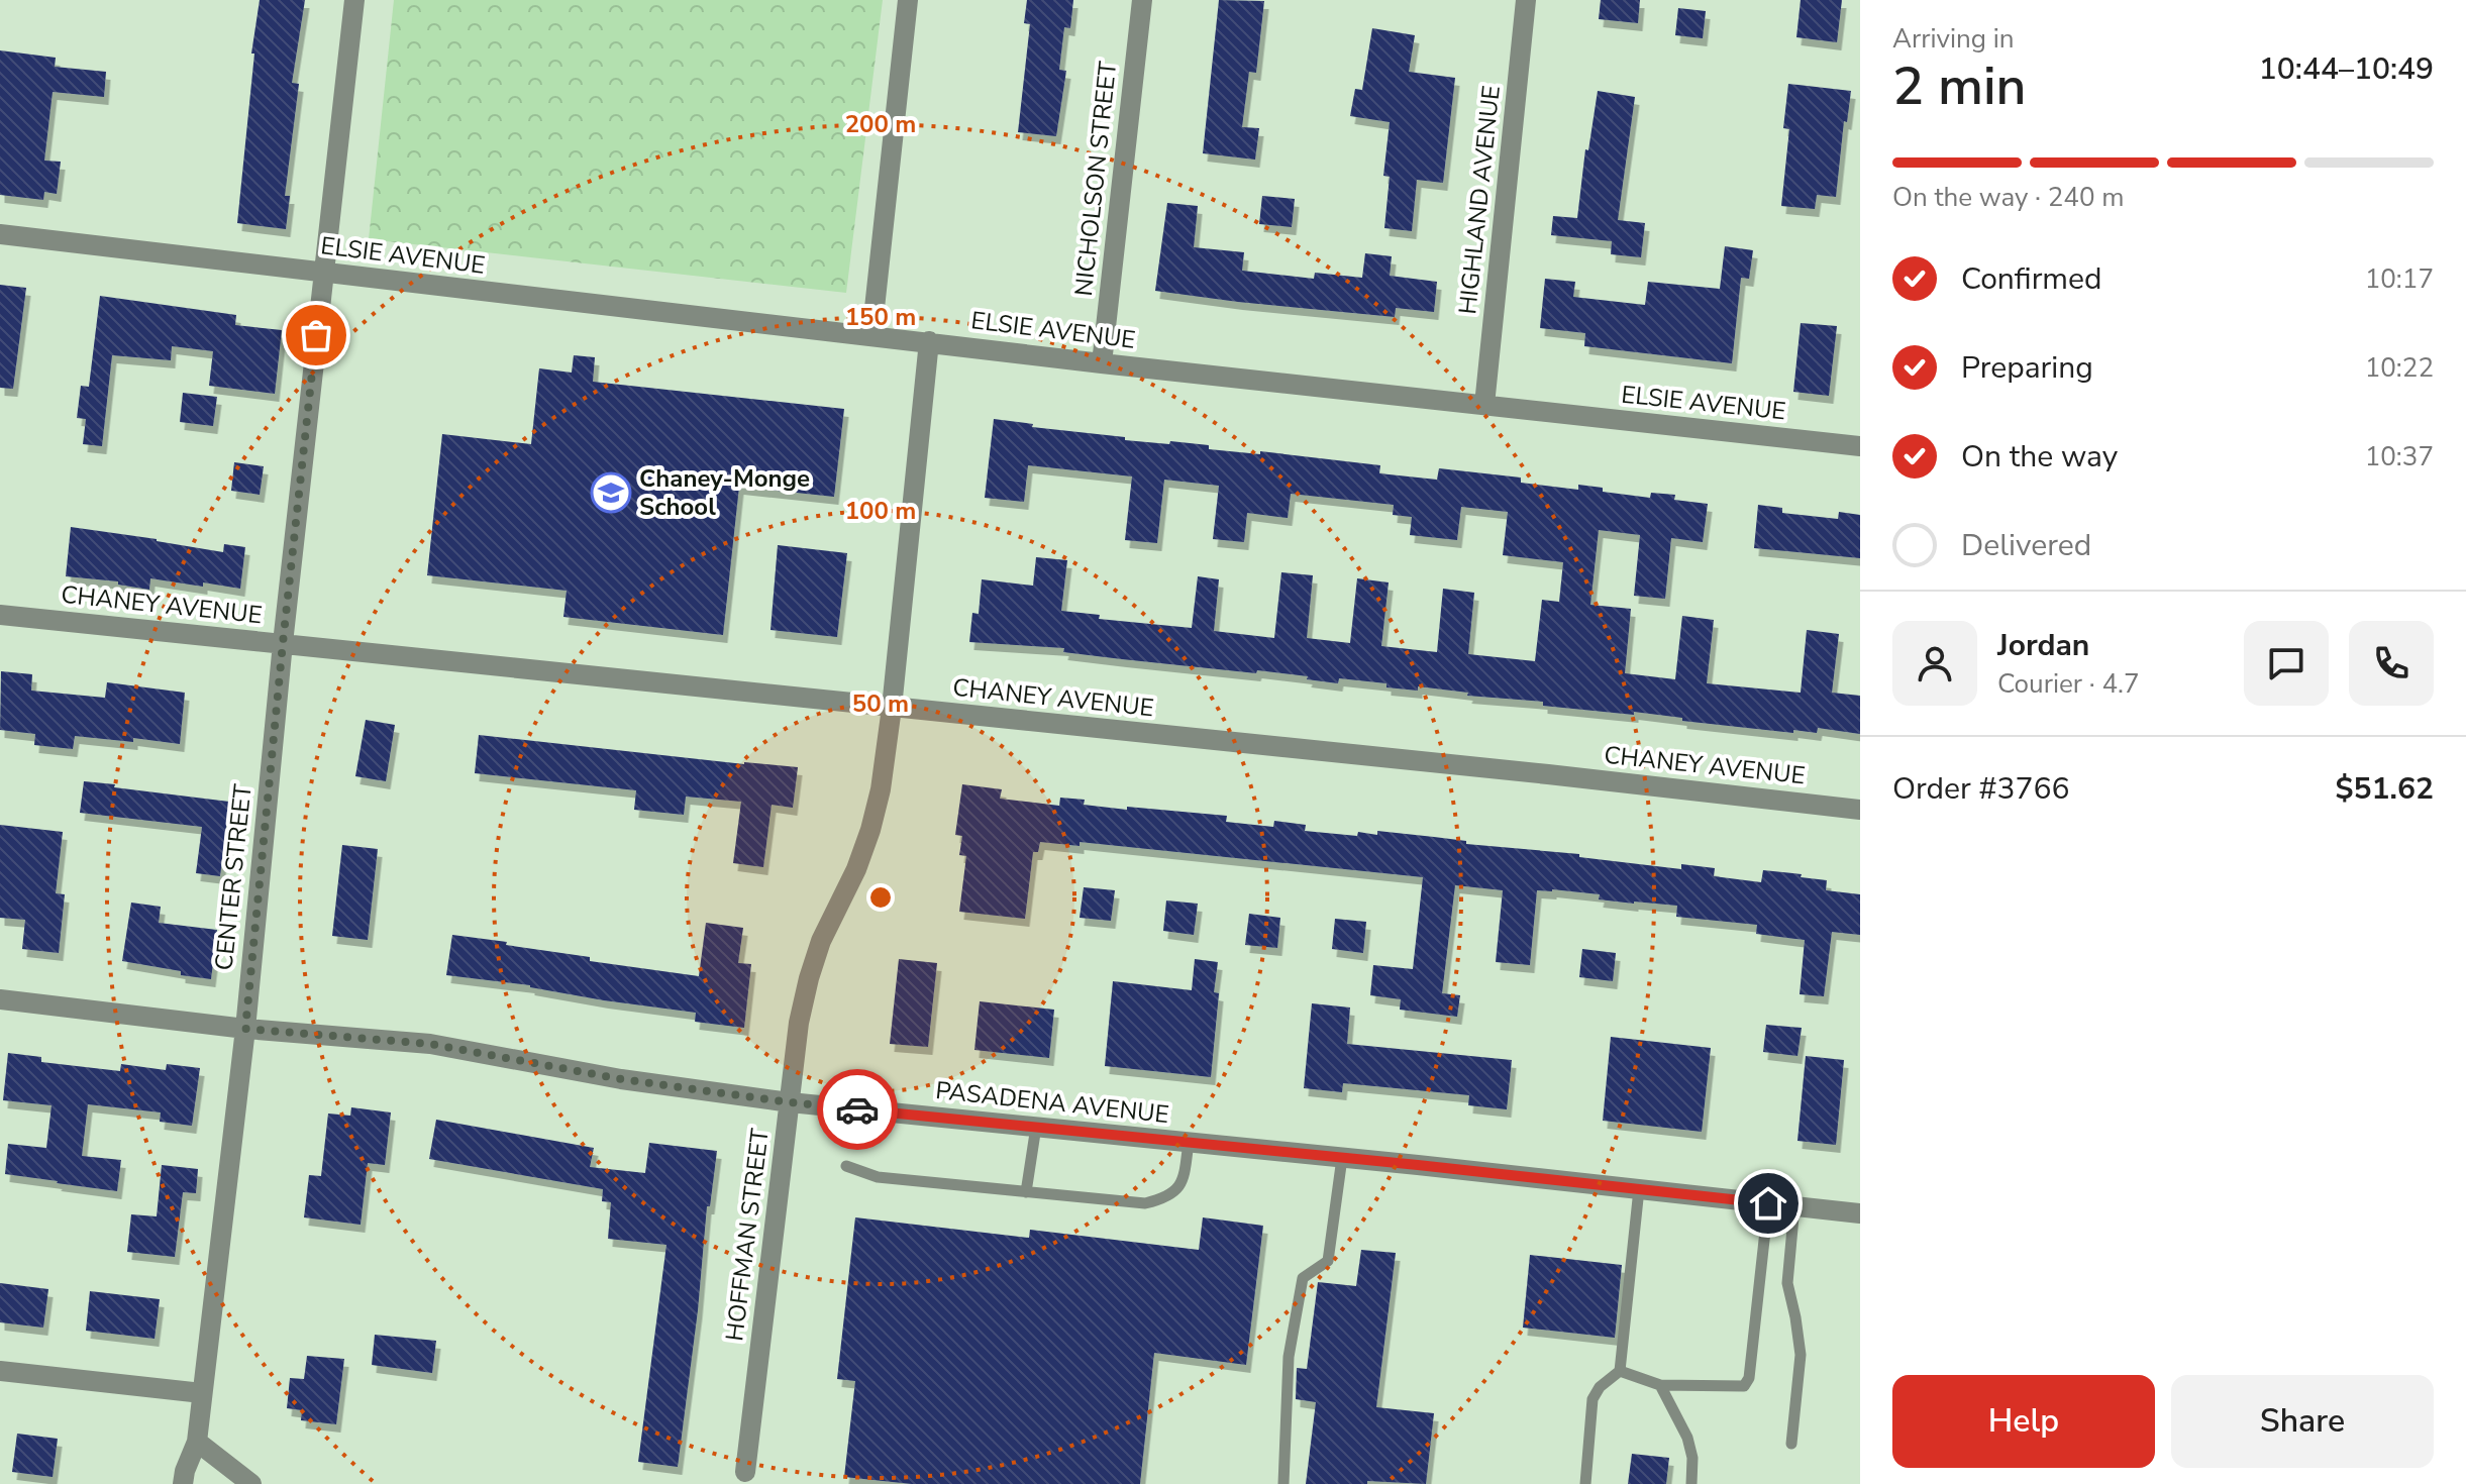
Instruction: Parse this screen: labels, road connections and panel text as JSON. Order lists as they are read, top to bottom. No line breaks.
{"streets":{"street":["NICHOLSON STREET","HIGHLAND AVENUE","ELSIE AVENUE","CHANEY AVENUE","CENTER STREET","PASADENA AVENUE","HOFFMAN STREET"]},"crossings":[["NICHOLSON STREET","ELSIE AVENUE"],["HIGHLAND AVENUE","ELSIE AVENUE"],["ELSIE AVENUE","CENTER STREET"],["ELSIE AVENUE","HOFFMAN STREET"],["CHANEY AVENUE","CENTER STREET"],["CHANEY AVENUE","HOFFMAN STREET"],["CENTER STREET","PASADENA AVENUE"],["PASADENA AVENUE","HOFFMAN STREET"]],"places":{"school or university":["Chaney-Monge School"]},"page":{"heading":["2 min","Arriving in","10:44–10:49"],"panel":["Jordan","Courier · 4.7","Order #3766","$51.62"],"bar":"On the way · 240 m","list":[["Confirmed","10:17"],["Preparing","10:22"],["On the way","10:37"],"Delivered"],"buttons":["Help","Share"]},"rings":["200 m","150 m","100 m","50 m"]}
